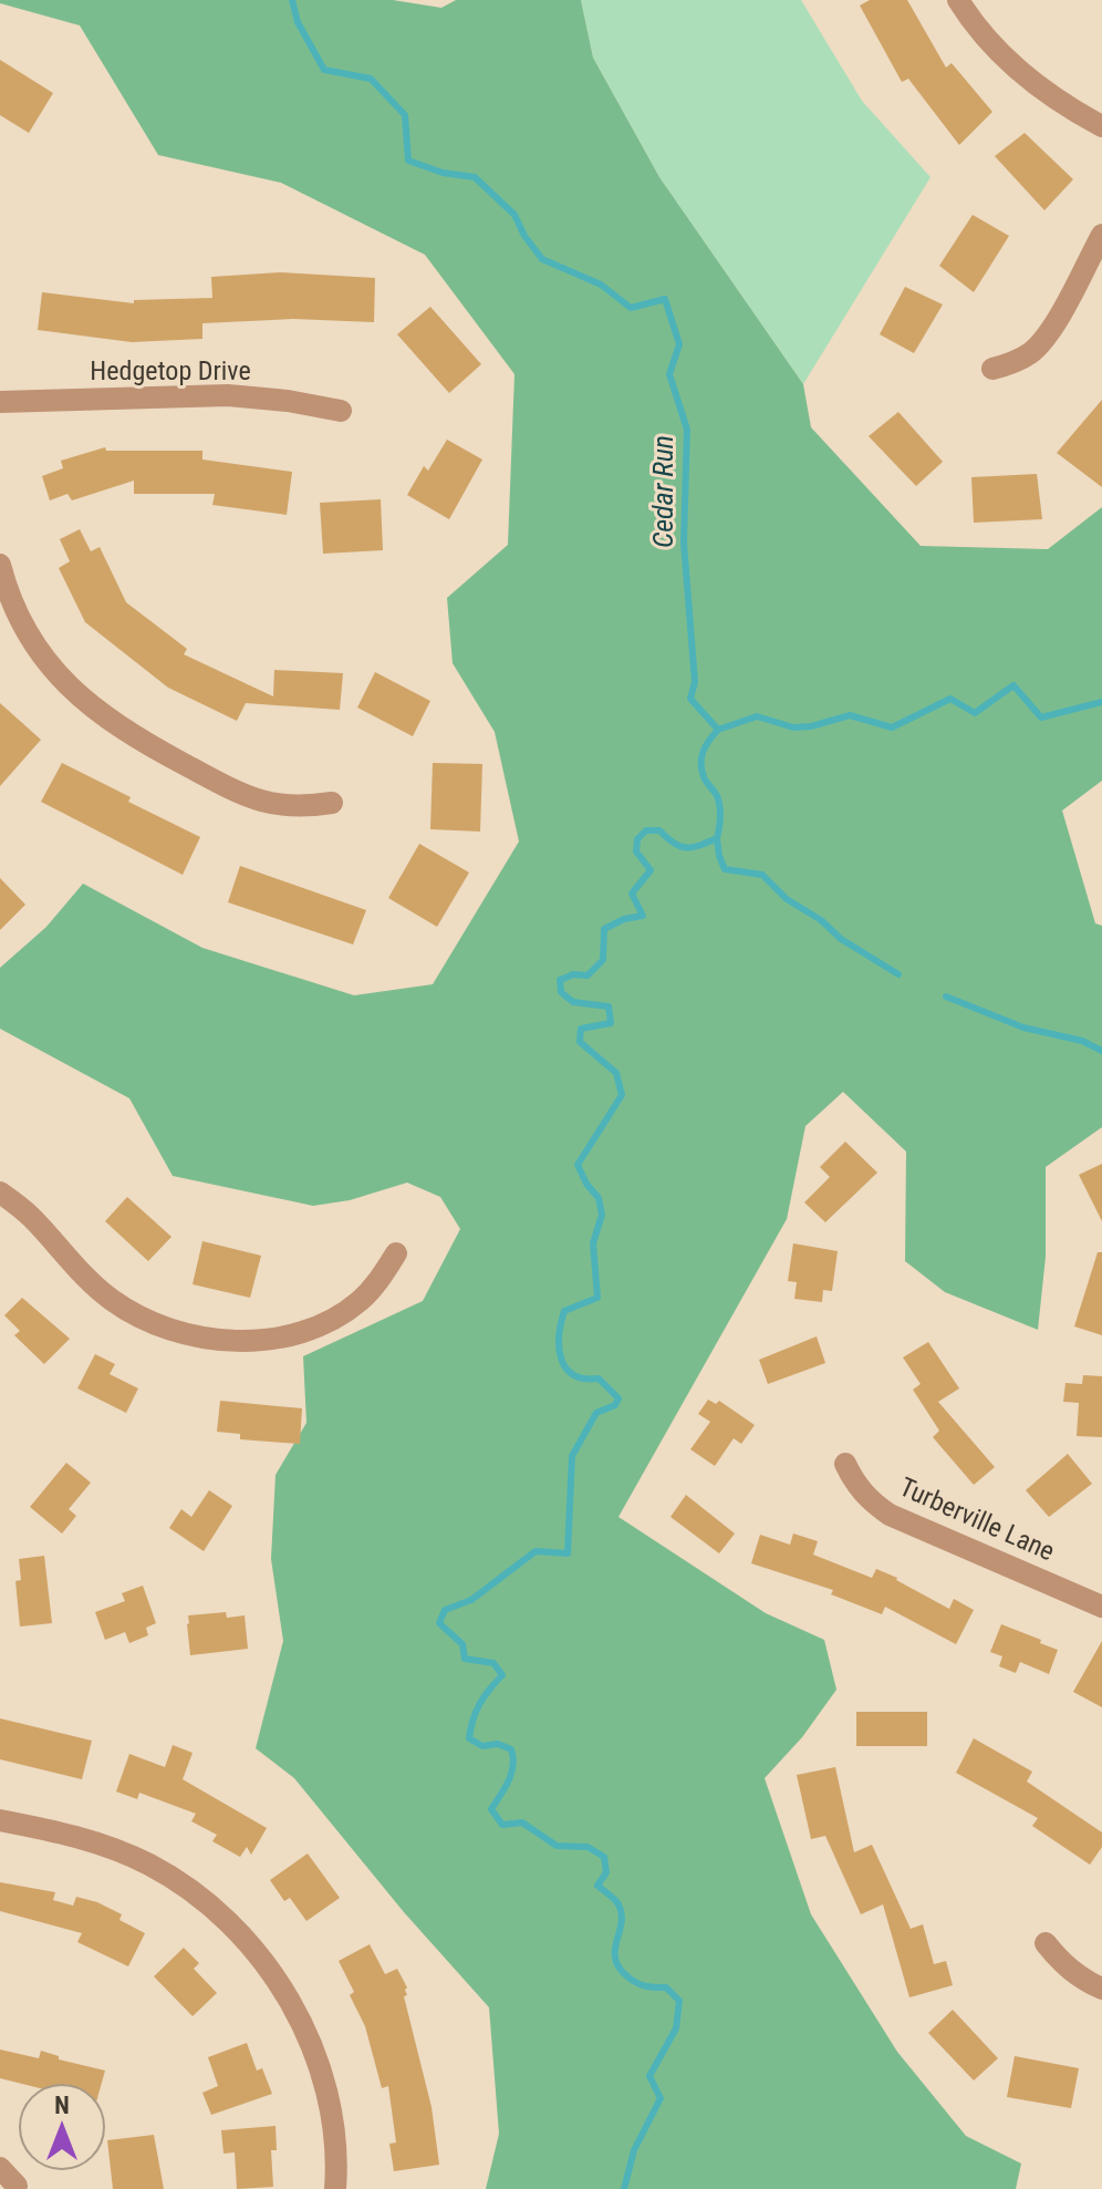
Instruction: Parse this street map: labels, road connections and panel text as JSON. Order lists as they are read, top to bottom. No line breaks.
{"streets":{"street":["Hedgetop Drive","Turberville Lane"]},"water":["Cedar Run"],"north":"top"}
